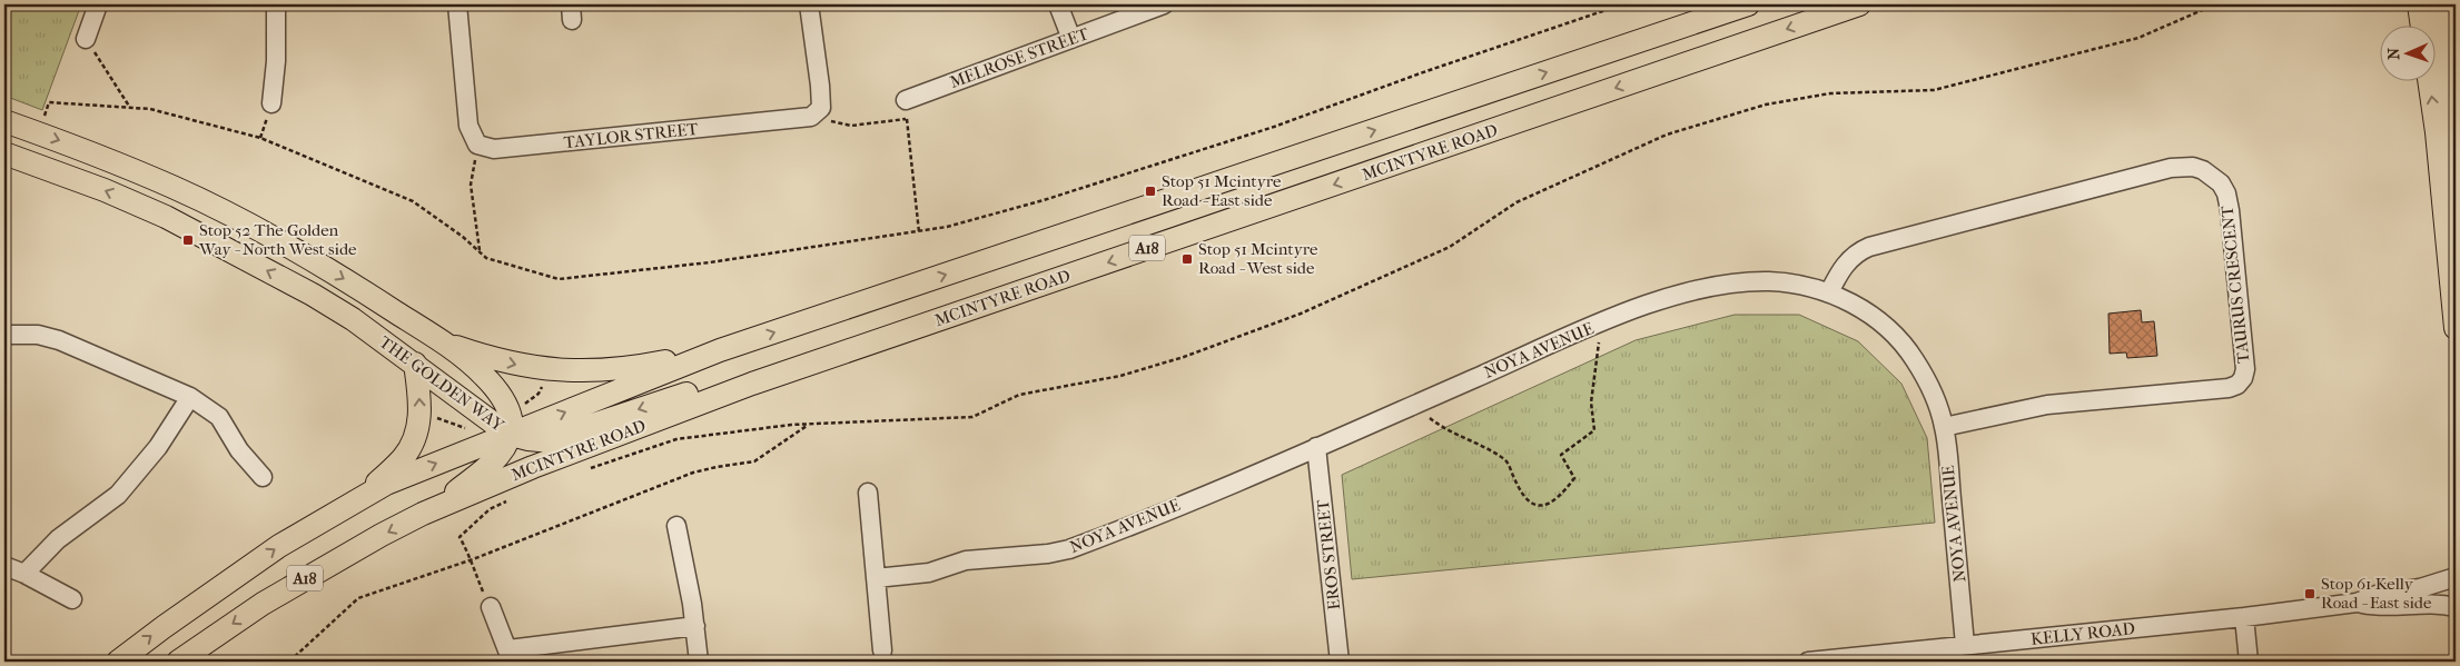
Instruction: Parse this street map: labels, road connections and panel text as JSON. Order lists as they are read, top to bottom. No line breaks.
{"streets":{"main road":["MCINTYRE ROAD","A18","THE GOLDEN WAY"],"street":["MELROSE STREET","TAYLOR STREET","TAURUS CRESCENT","NOYA AVENUE","EROS STREET","KELLY ROAD"]},"crossings":[["A18","THE GOLDEN WAY"],["TAURUS CRESCENT","NOYA AVENUE"],["NOYA AVENUE","EROS STREET"],["NOYA AVENUE","KELLY ROAD"]],"places":{"transit":["Stop 51 Mcintyre Road - East side","Stop 52 The Golden Way - North West side","Stop 51 Mcintyre Road - West side","Stop 61 Kelly Road - East side"]},"north":"left"}
